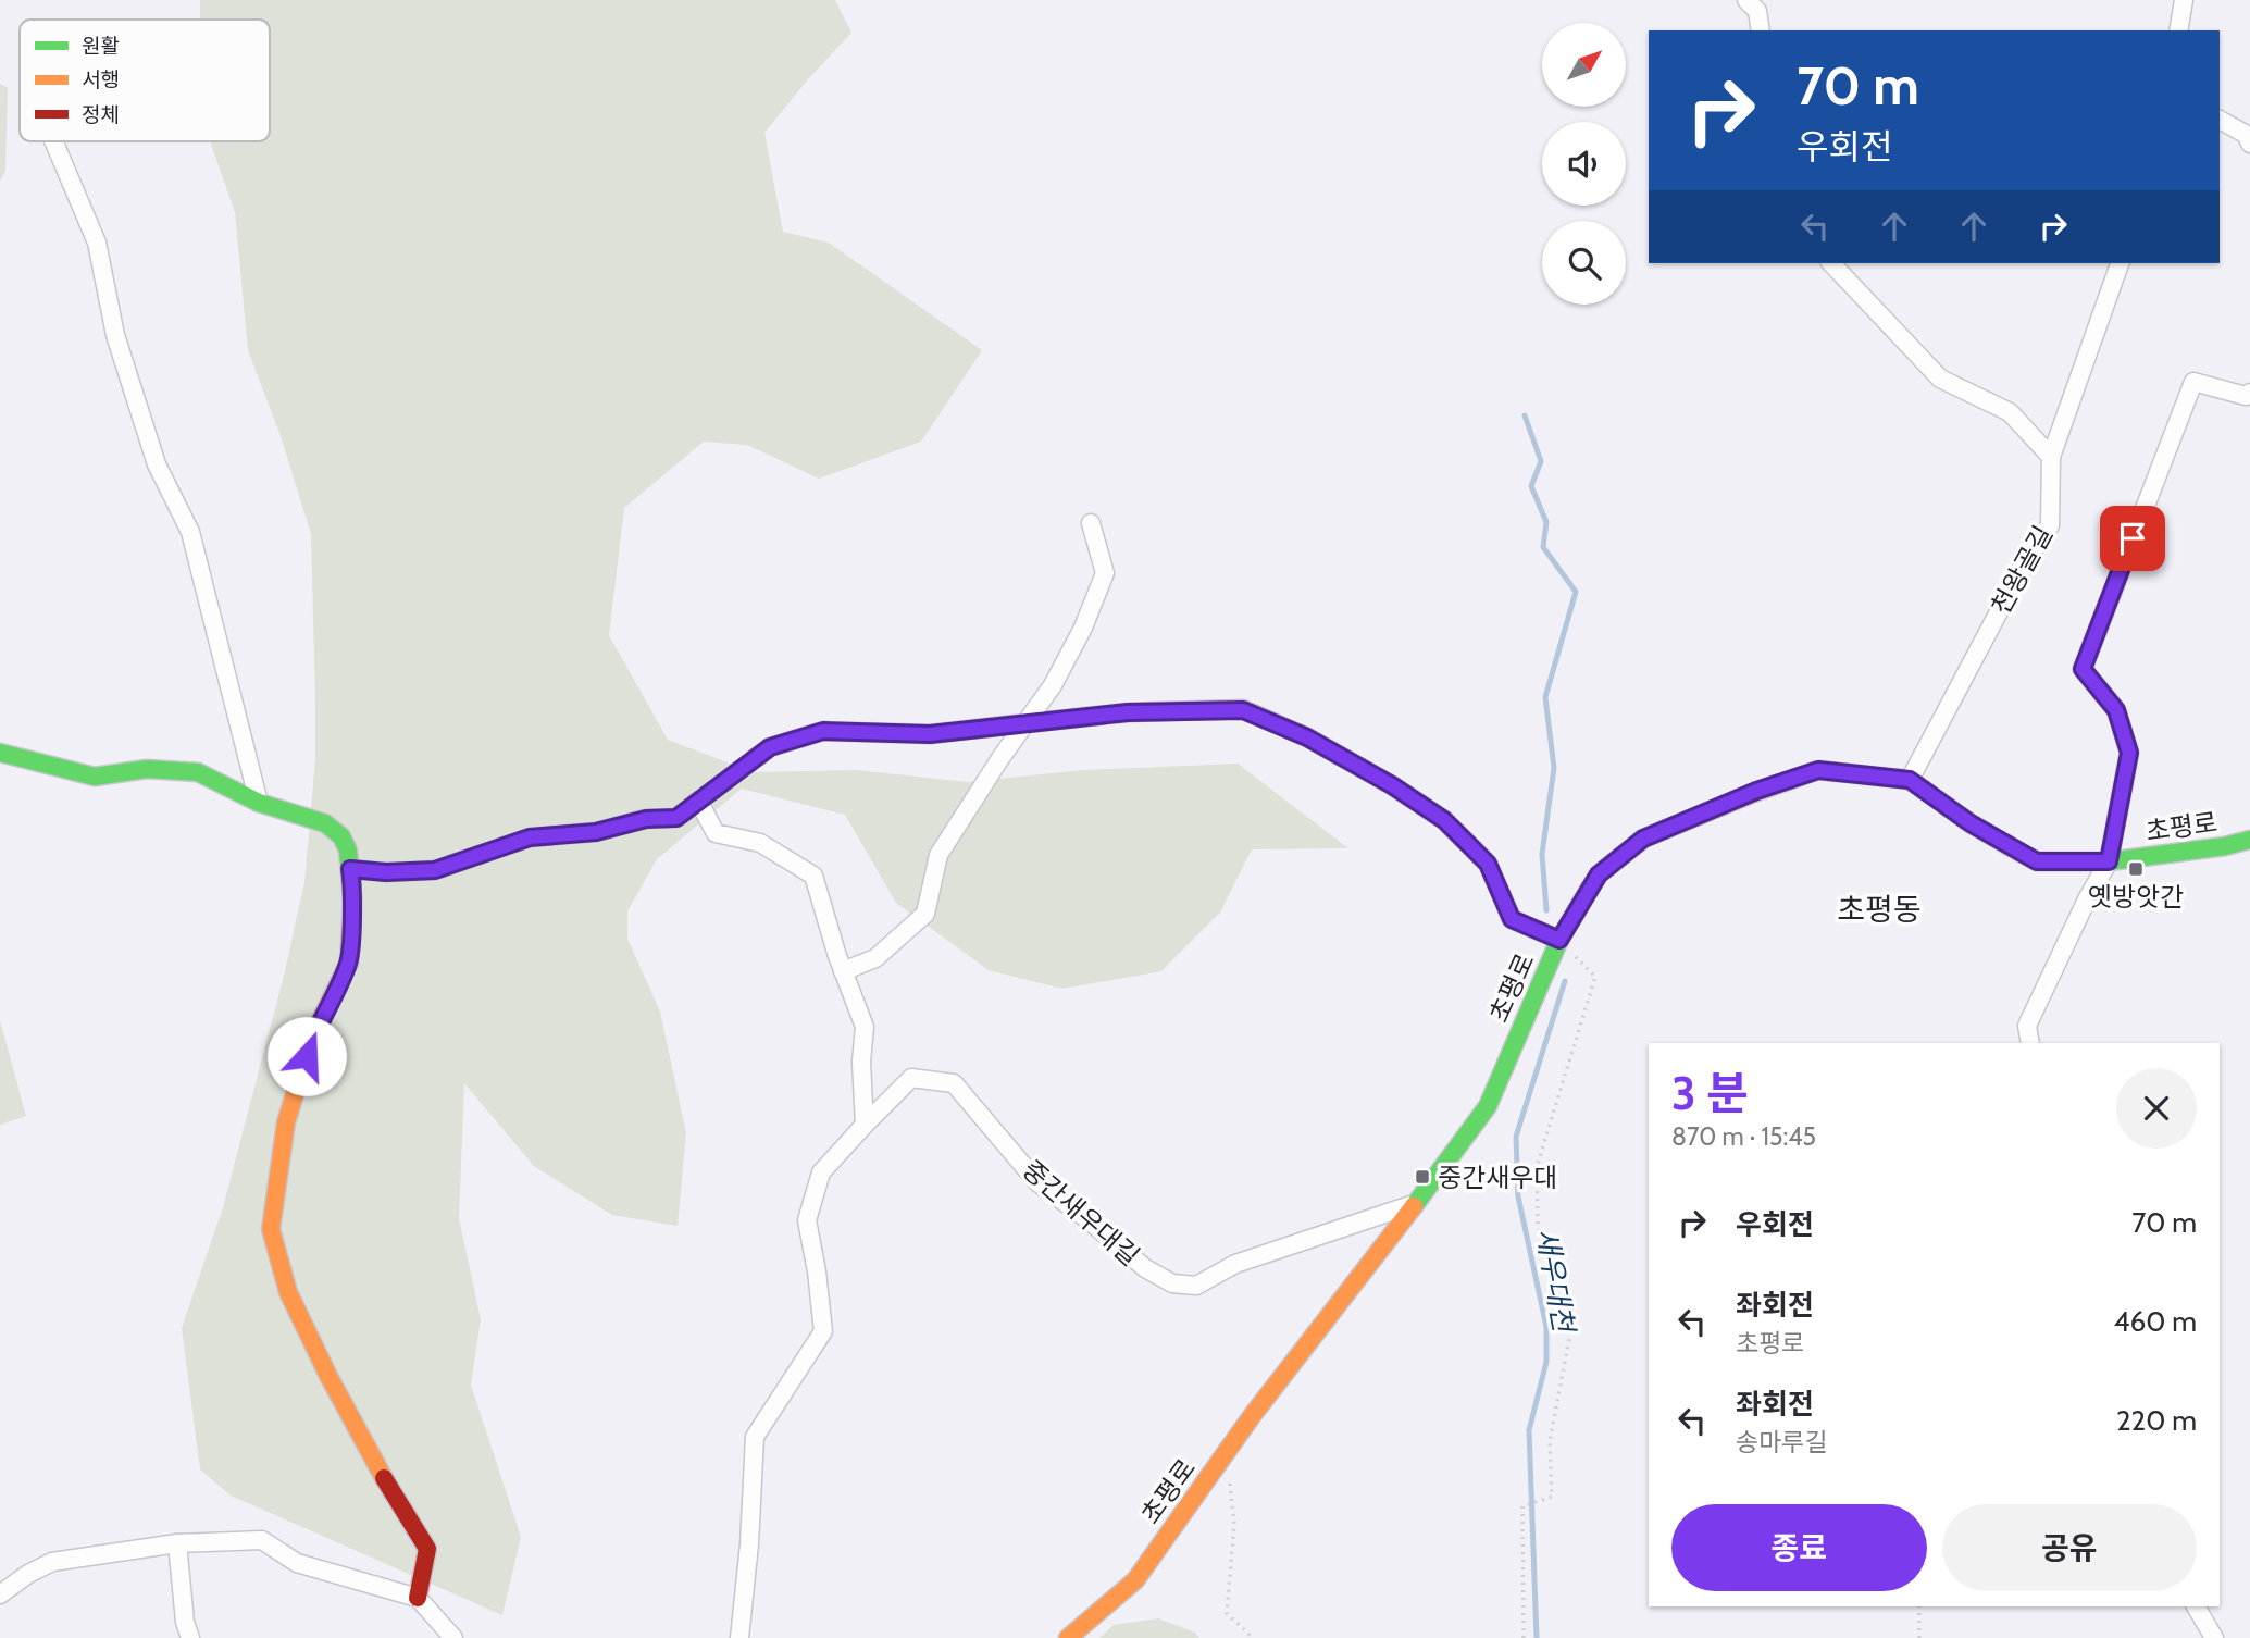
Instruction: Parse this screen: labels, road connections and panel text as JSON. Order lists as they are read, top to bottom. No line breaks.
{"streets":{"street":["천왕골길","초평로","중간새우대길"]},"crossings":[["천왕골길","초평로"],["초평로","중간새우대길"]],"districts":["초평동"],"water":["새우대천"],"places":{"transit":["옛방앗간","중간새우대"]},"legend":["원활","서행","정체"],"north":"top right","page":{"turn":["70 m","우회전"],"heading":["3 분","870 m · 15:45"],"list":[{"name":"우회전","value":"70 m"},{"name":"좌회전","note":"초평로","value":"460 m"},{"name":"좌회전","note":"송마루길","value":"220 m"}],"buttons":["종료","공유"]}}
